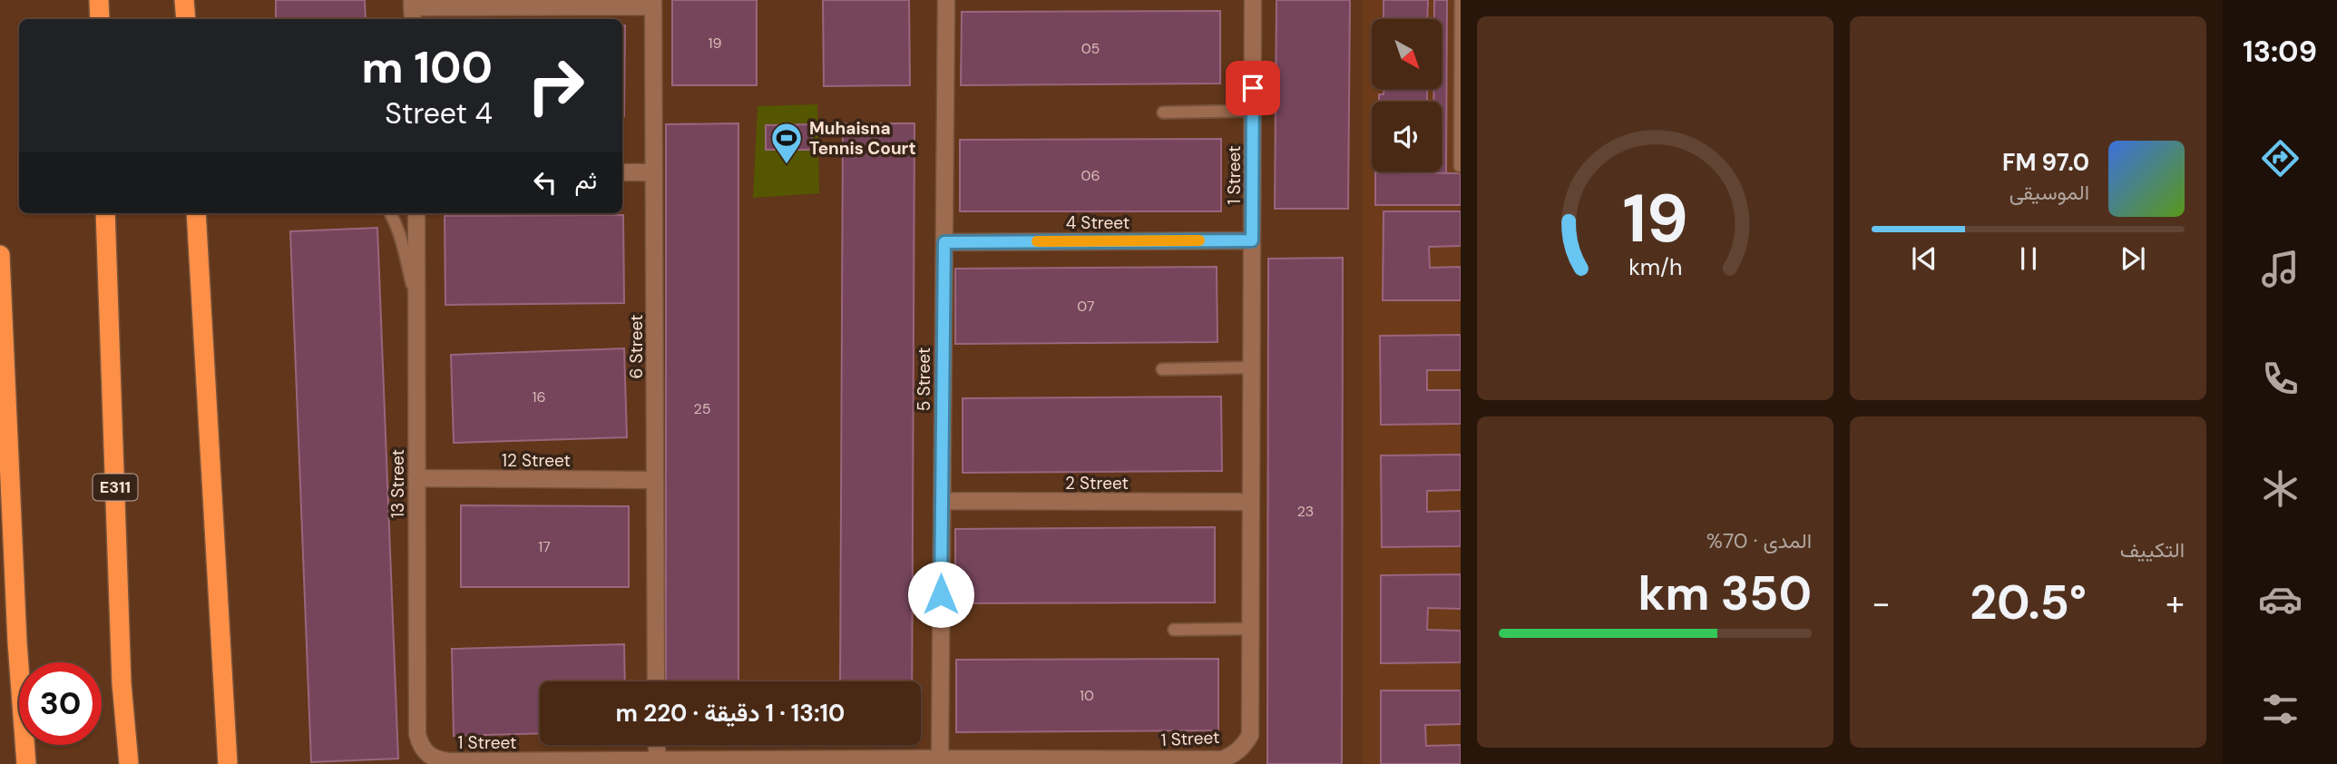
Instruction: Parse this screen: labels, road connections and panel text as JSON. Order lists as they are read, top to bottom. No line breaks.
{"streets":{"highway":["E311"],"street":["1 Street","4 Street","6 Street","5 Street","12 Street","2 Street","13 Street"]},"crossings":[["1 Street","4 Street"],["1 Street","5 Street"],["1 Street","2 Street"],["1 Street","13 Street"],["4 Street","5 Street"],["6 Street","12 Street"],["5 Street","2 Street"],["12 Street","13 Street"]],"places":{"sports":["Muhaisna Tennis Court"]},"house_numbers":["19","05","06","07","16","25","23","17","10"],"north":"bottom right","page":{"tabs":"13:09","turn":["100 m","4 Street"],"song":["97.0 FM","الموسيقى"],"then":"ثم","tile":["التكييف",["المدى · 70%","350 km"]],"heat":["−","20.5°","+"],"limit":"30","trip":"13:10 · 1 دقيقة · 220 m","gauge":["19","km/h"]}}
